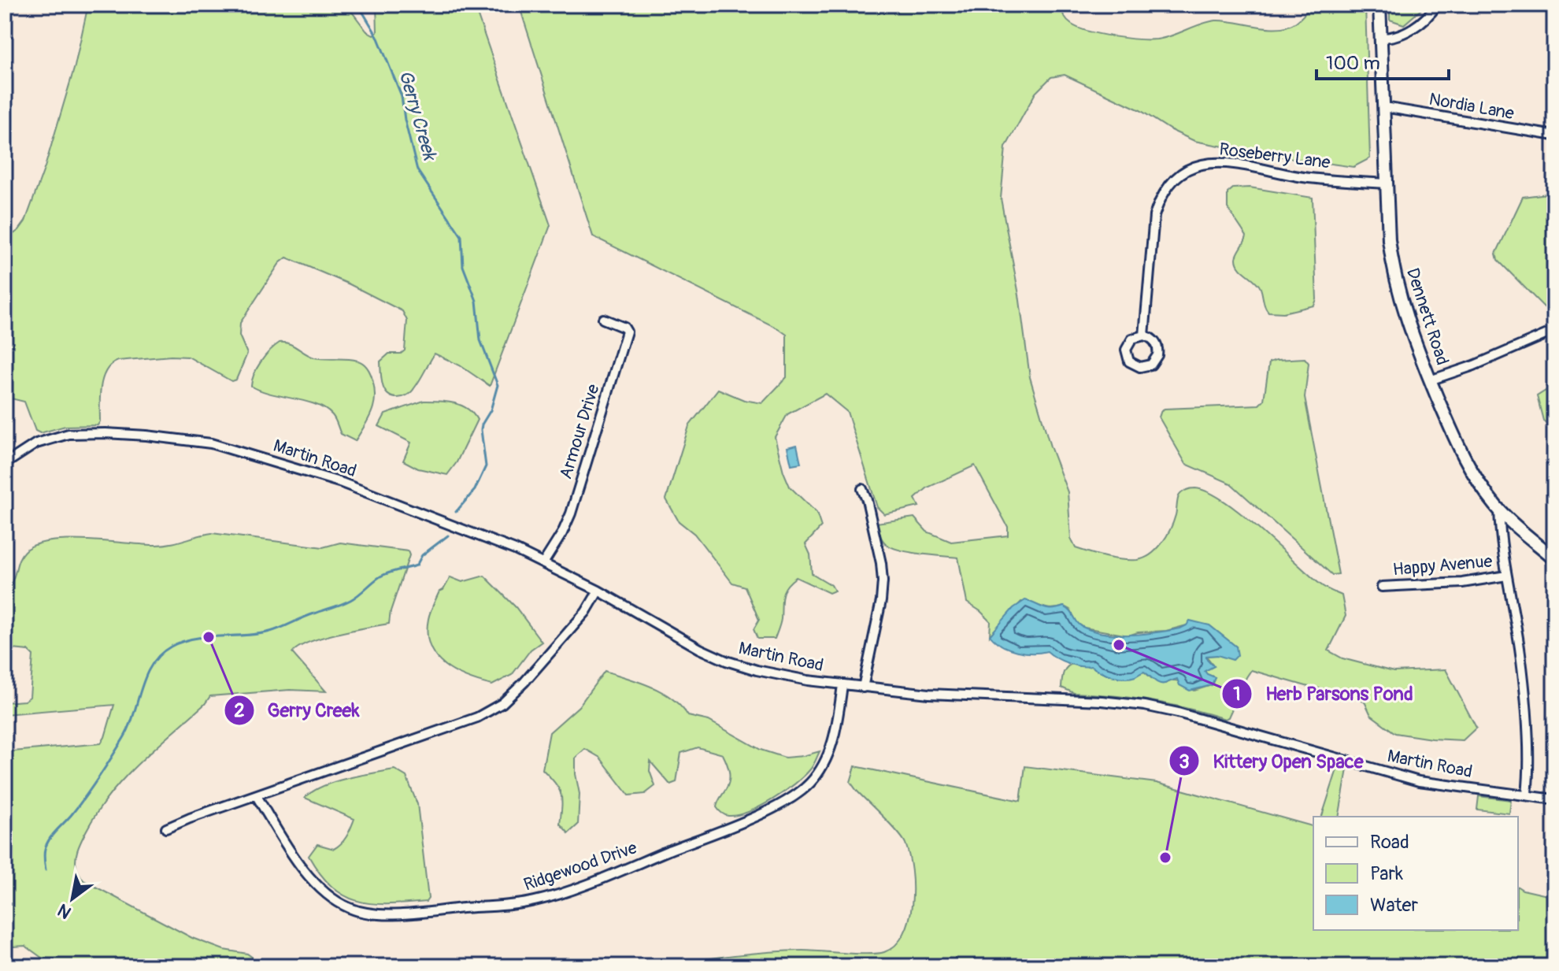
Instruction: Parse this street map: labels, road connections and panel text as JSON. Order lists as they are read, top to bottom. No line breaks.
{"streets":{"street":["Nordia Lane","Roseberry Lane","Dennett Road","Armour Drive","Martin Road","Happy Avenue","Ridgewood Drive"]},"crossings":[["Nordia Lane","Dennett Road"],["Roseberry Lane","Dennett Road"],["Armour Drive","Martin Road"],["Martin Road","Ridgewood Drive"]],"water":["Gerry Creek"],"places":["Gerry Creek","Herb Parsons Pond","Kittery Open Space"],"legend":["Road","Park","Water"],"scale_bar":"100 m","north":"bottom left"}
